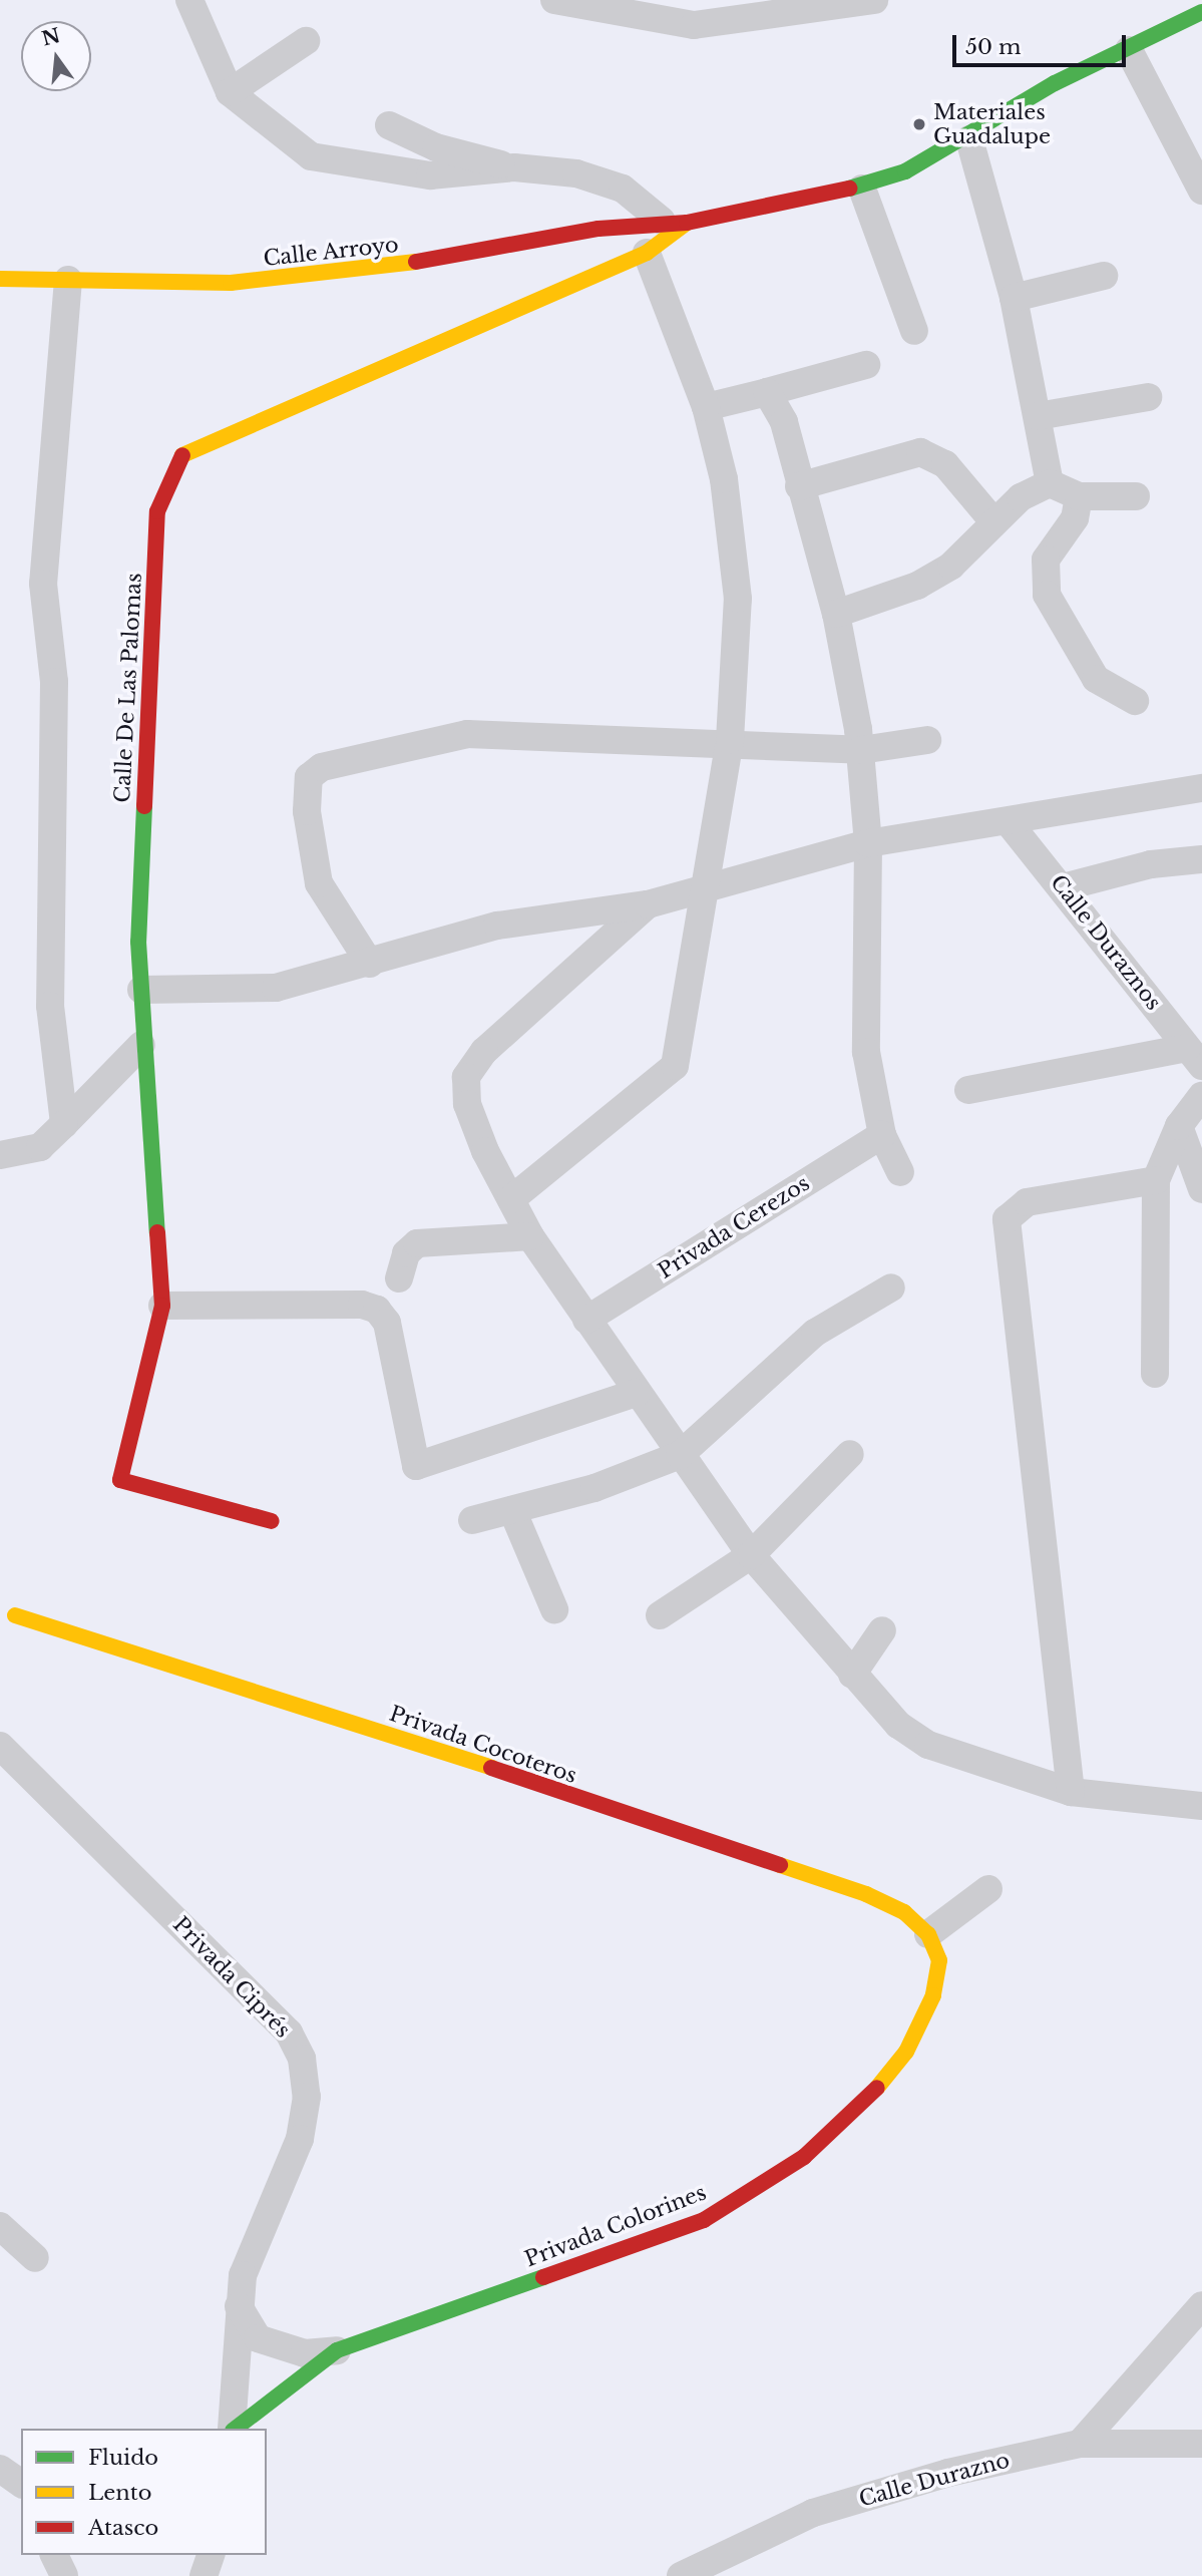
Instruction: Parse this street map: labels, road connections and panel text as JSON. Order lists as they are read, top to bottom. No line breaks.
{"streets":{"street":["Calle Arroyo","Calle De Las Palomas","Calle Duraznos","Privada Cerezos","Privada Cocoteros","Privada Ciprés","Privada Colorines","Calle Durazno"]},"crossings":[["Calle Arroyo","Calle De Las Palomas"],["Privada Cocoteros","Privada Colorines"]],"places":["Materiales Guadalupe"],"legend":["Fluido","Lento","Atasco"],"scale_bar":"50 m","north":"top"}
